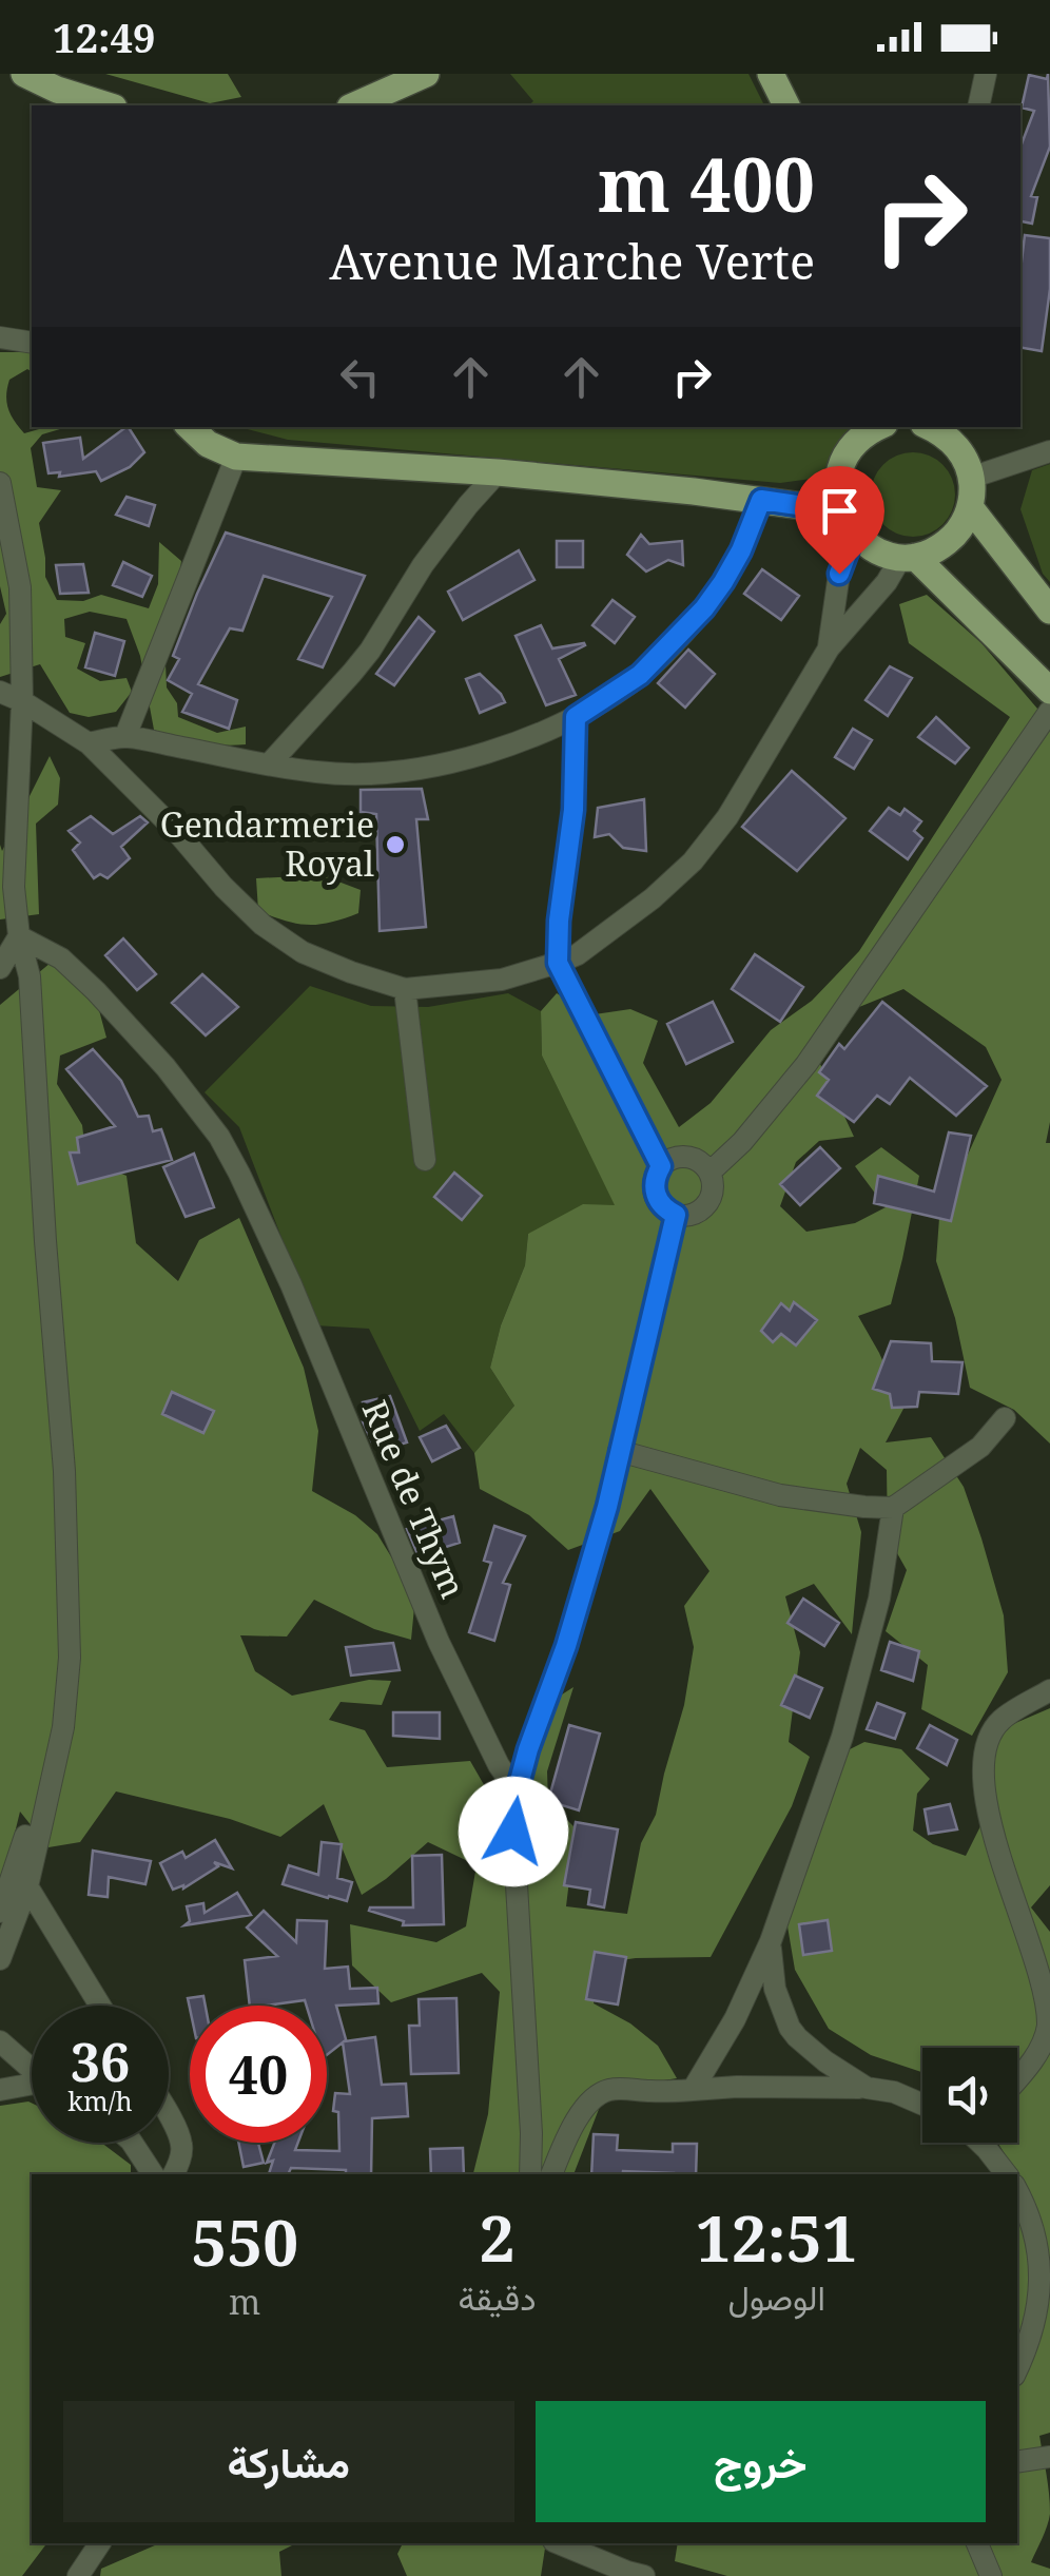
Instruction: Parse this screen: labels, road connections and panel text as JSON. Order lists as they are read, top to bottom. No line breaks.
{"streets":{"street":["Rue de Thym"]},"places":["Gendarmerie Royal"],"page":{"status":"12:49","turn":["400 m","Avenue Marche Verte"],"speed":"36 km/h","limit":"40","eta":["12:51","الوصول","2","دقيقة","550","m"],"buttons":["خروج","مشاركة"]}}
